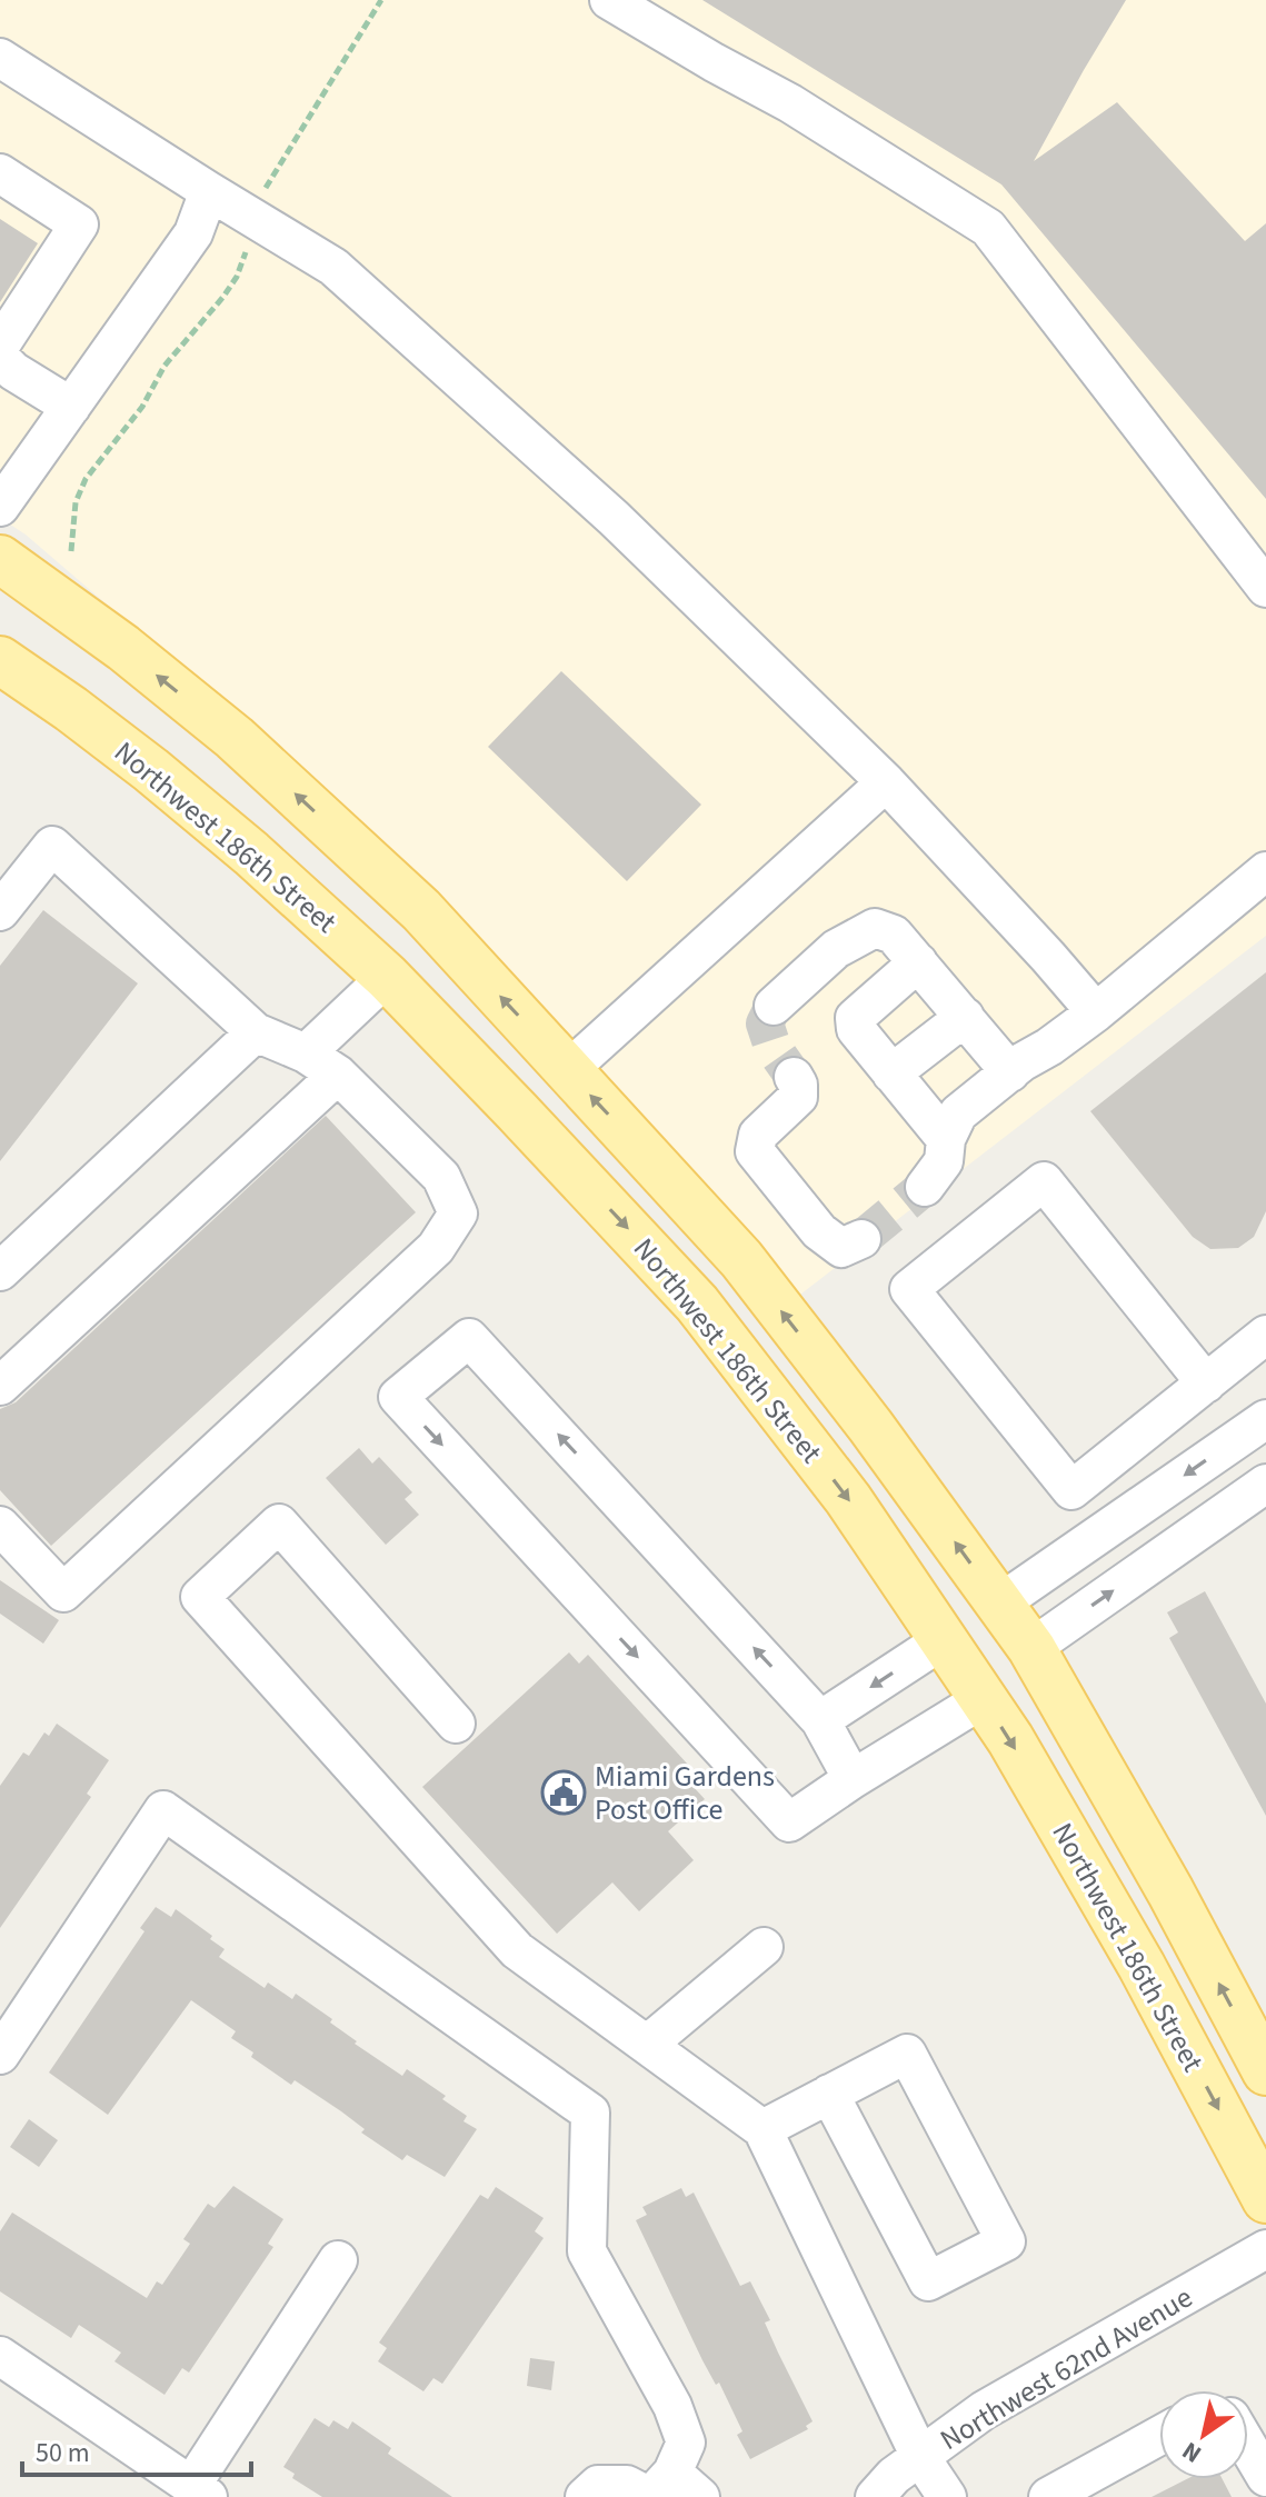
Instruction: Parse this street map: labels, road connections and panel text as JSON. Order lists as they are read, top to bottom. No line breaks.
{"streets":{"main road":["Northwest 186th Street"],"street":["Northwest 62nd Avenue"]},"places":{"public building":["Miami Gardens Post Office"]},"scale_bar":"50 m","north":"bottom left"}
